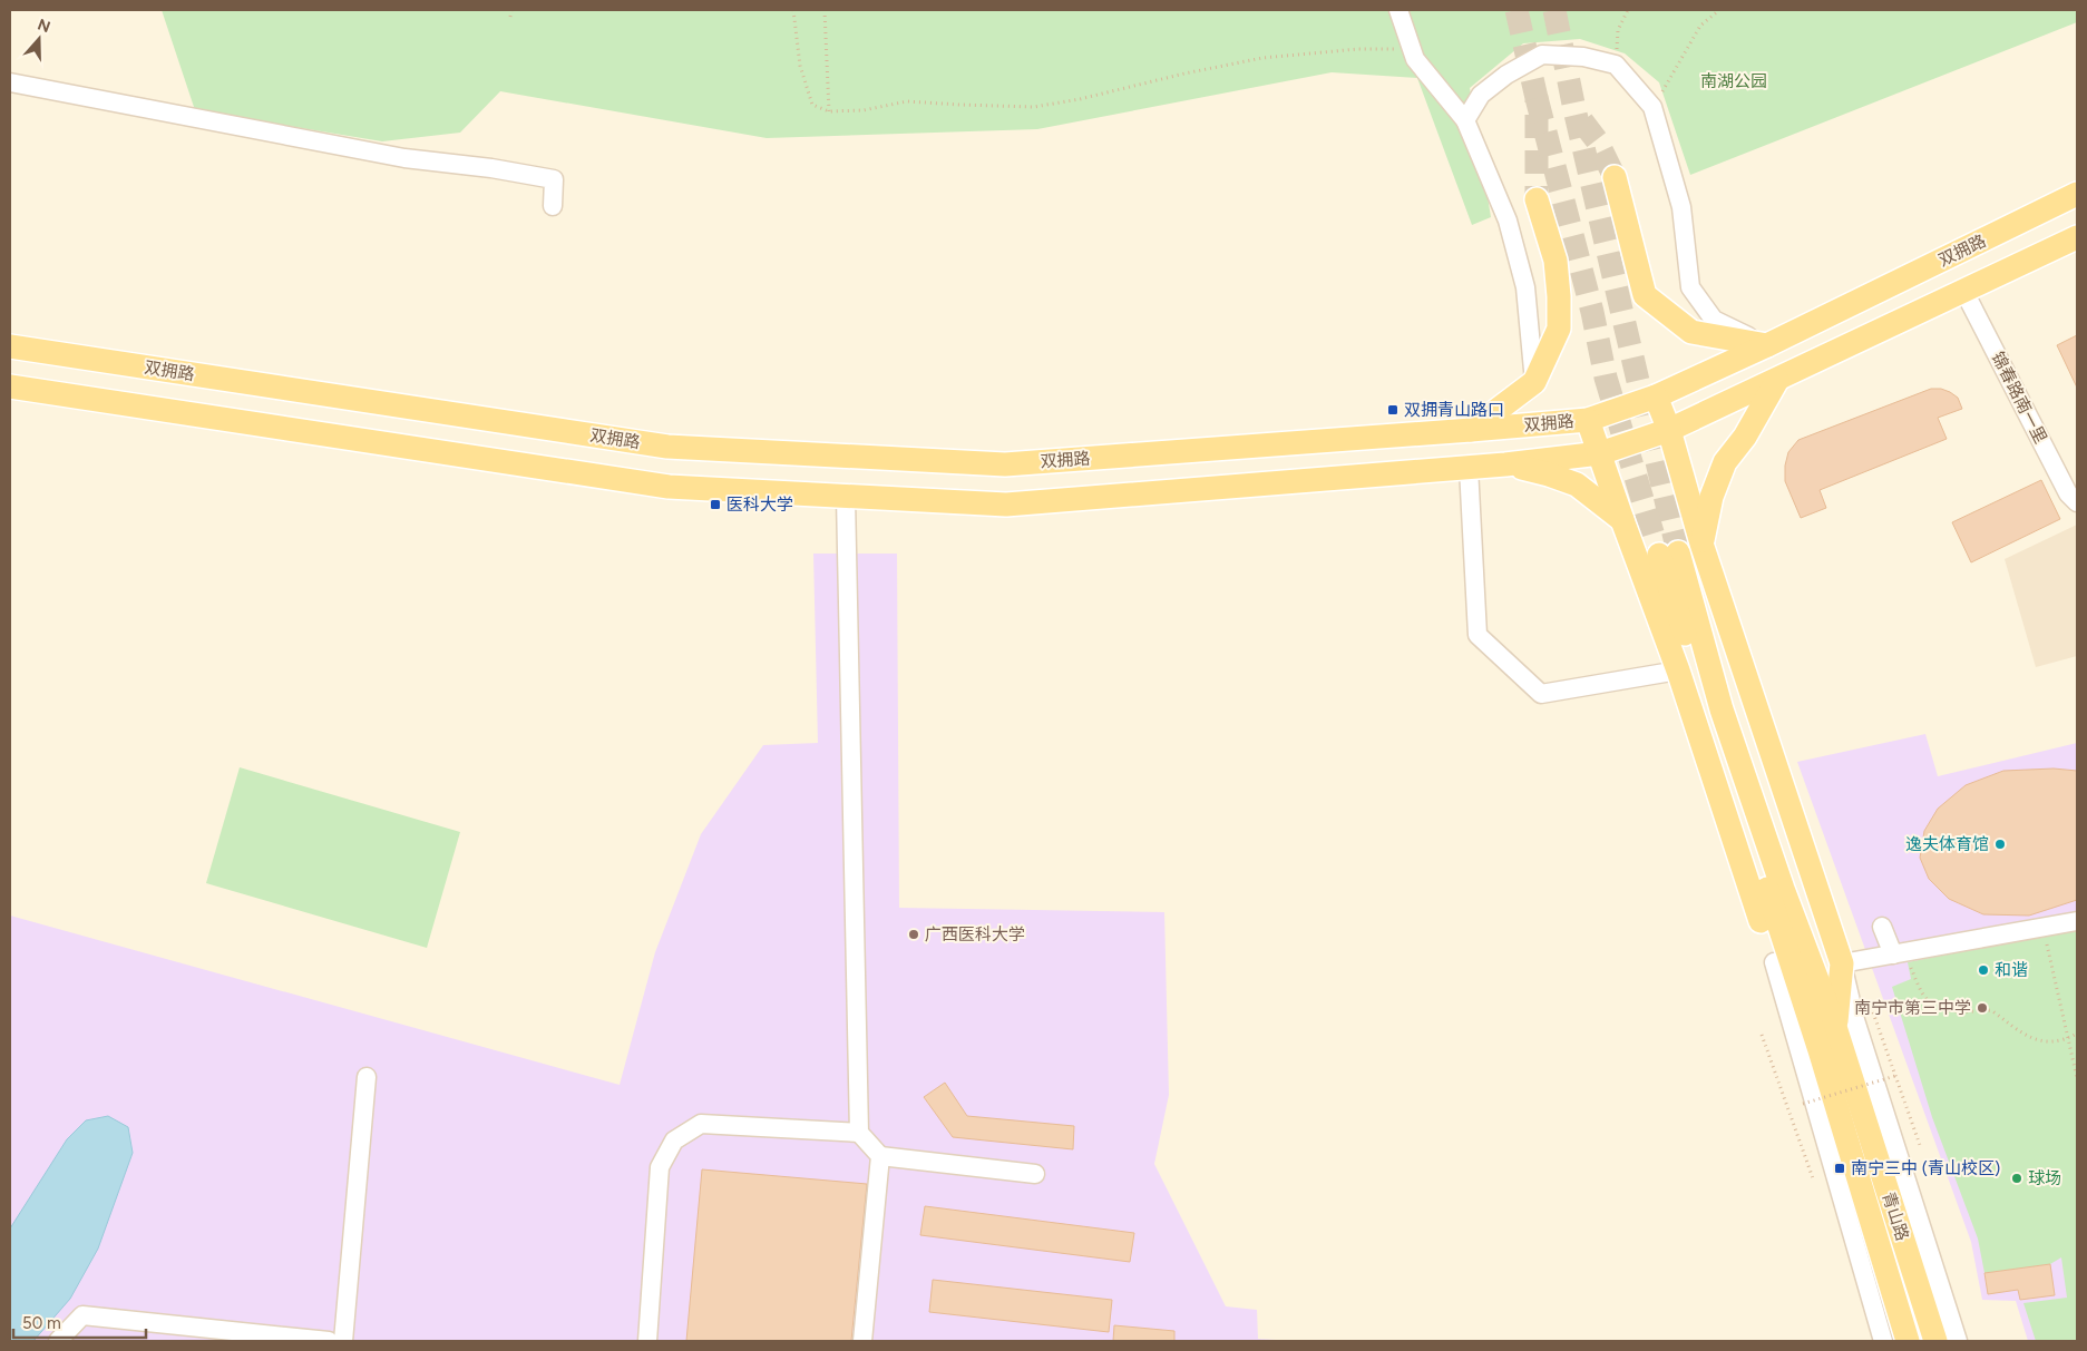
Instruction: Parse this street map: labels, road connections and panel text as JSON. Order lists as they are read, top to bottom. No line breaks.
{"streets":{"main road":["双拥路","青山路"],"street":["锦春路南一里"]},"parks":["南湖公园"],"places":{"transit":["双拥青山路口","医科大学","南宁三中 (青山校区)"],"other":["逸夫体育馆","广西医科大学","和谐","南宁市第三中学","球场"]},"scale_bar":"50 m","north":"top"}
